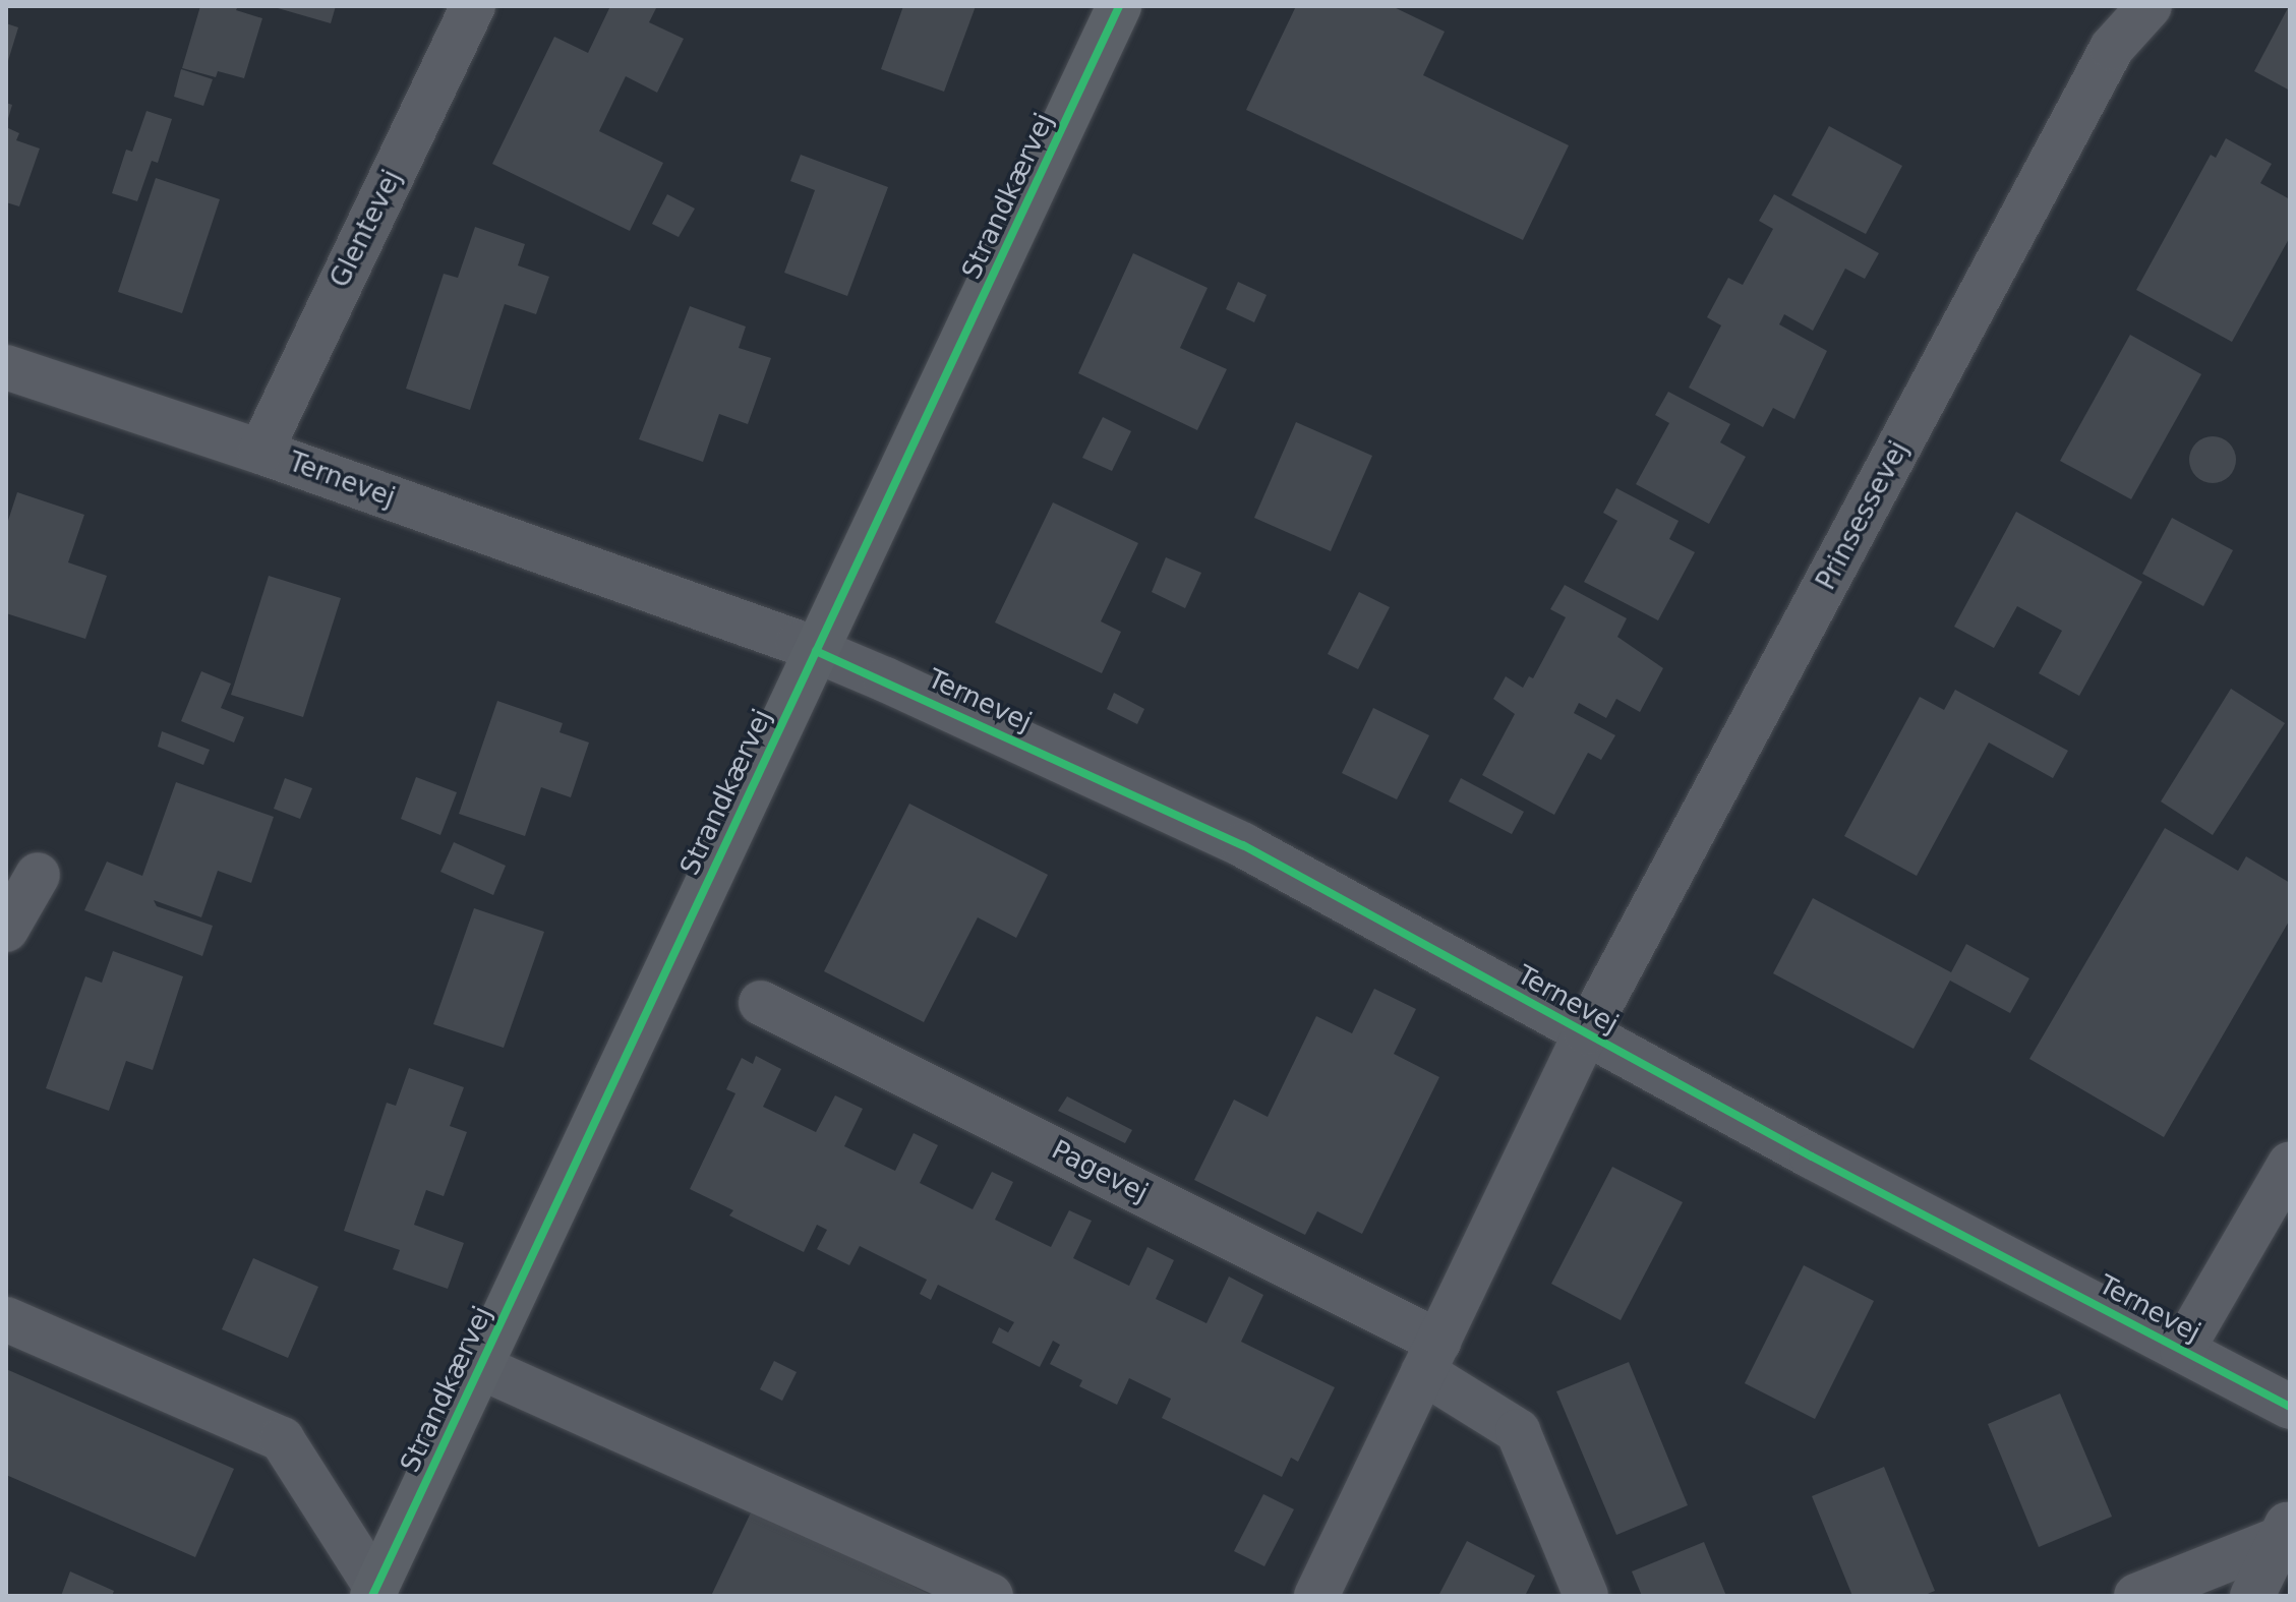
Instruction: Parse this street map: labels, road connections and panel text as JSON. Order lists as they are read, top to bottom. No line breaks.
{"streets":{"main road":["Strandkærvej"],"street":["Glentevej","Ternevej","Prinsessevej","Pagevej"]},"crossings":[["Strandkærvej","Ternevej"],["Glentevej","Ternevej"],["Ternevej","Prinsessevej"]]}
